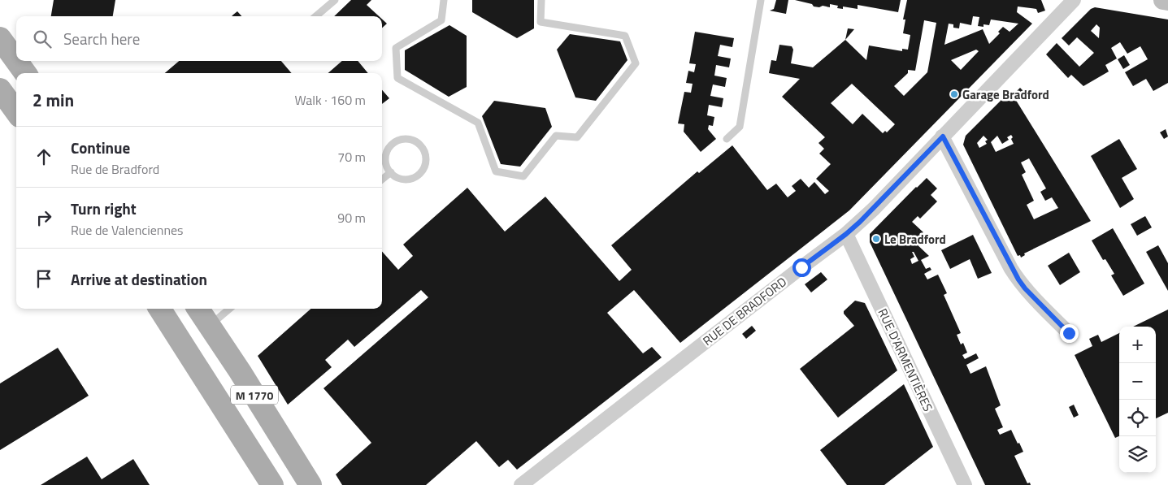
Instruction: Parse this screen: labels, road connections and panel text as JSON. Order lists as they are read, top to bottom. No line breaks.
{"streets":{"main road":["M 1770"],"street":["RUE DE BRADFORD","RUE D'ARMENTIÈRES"]},"crossings":[["RUE DE BRADFORD","RUE D'ARMENTIÈRES"]],"places":["Garage Bradford","Le Bradford"],"page":{"search":"Search here","heading":["2 min","Walk · 160 m"],"list":[["Continue","Rue de Bradford","70 m"],["Turn right","Rue de Valenciennes","90 m"],"Arrive at destination"],"map_buttons":["+","−"]}}
